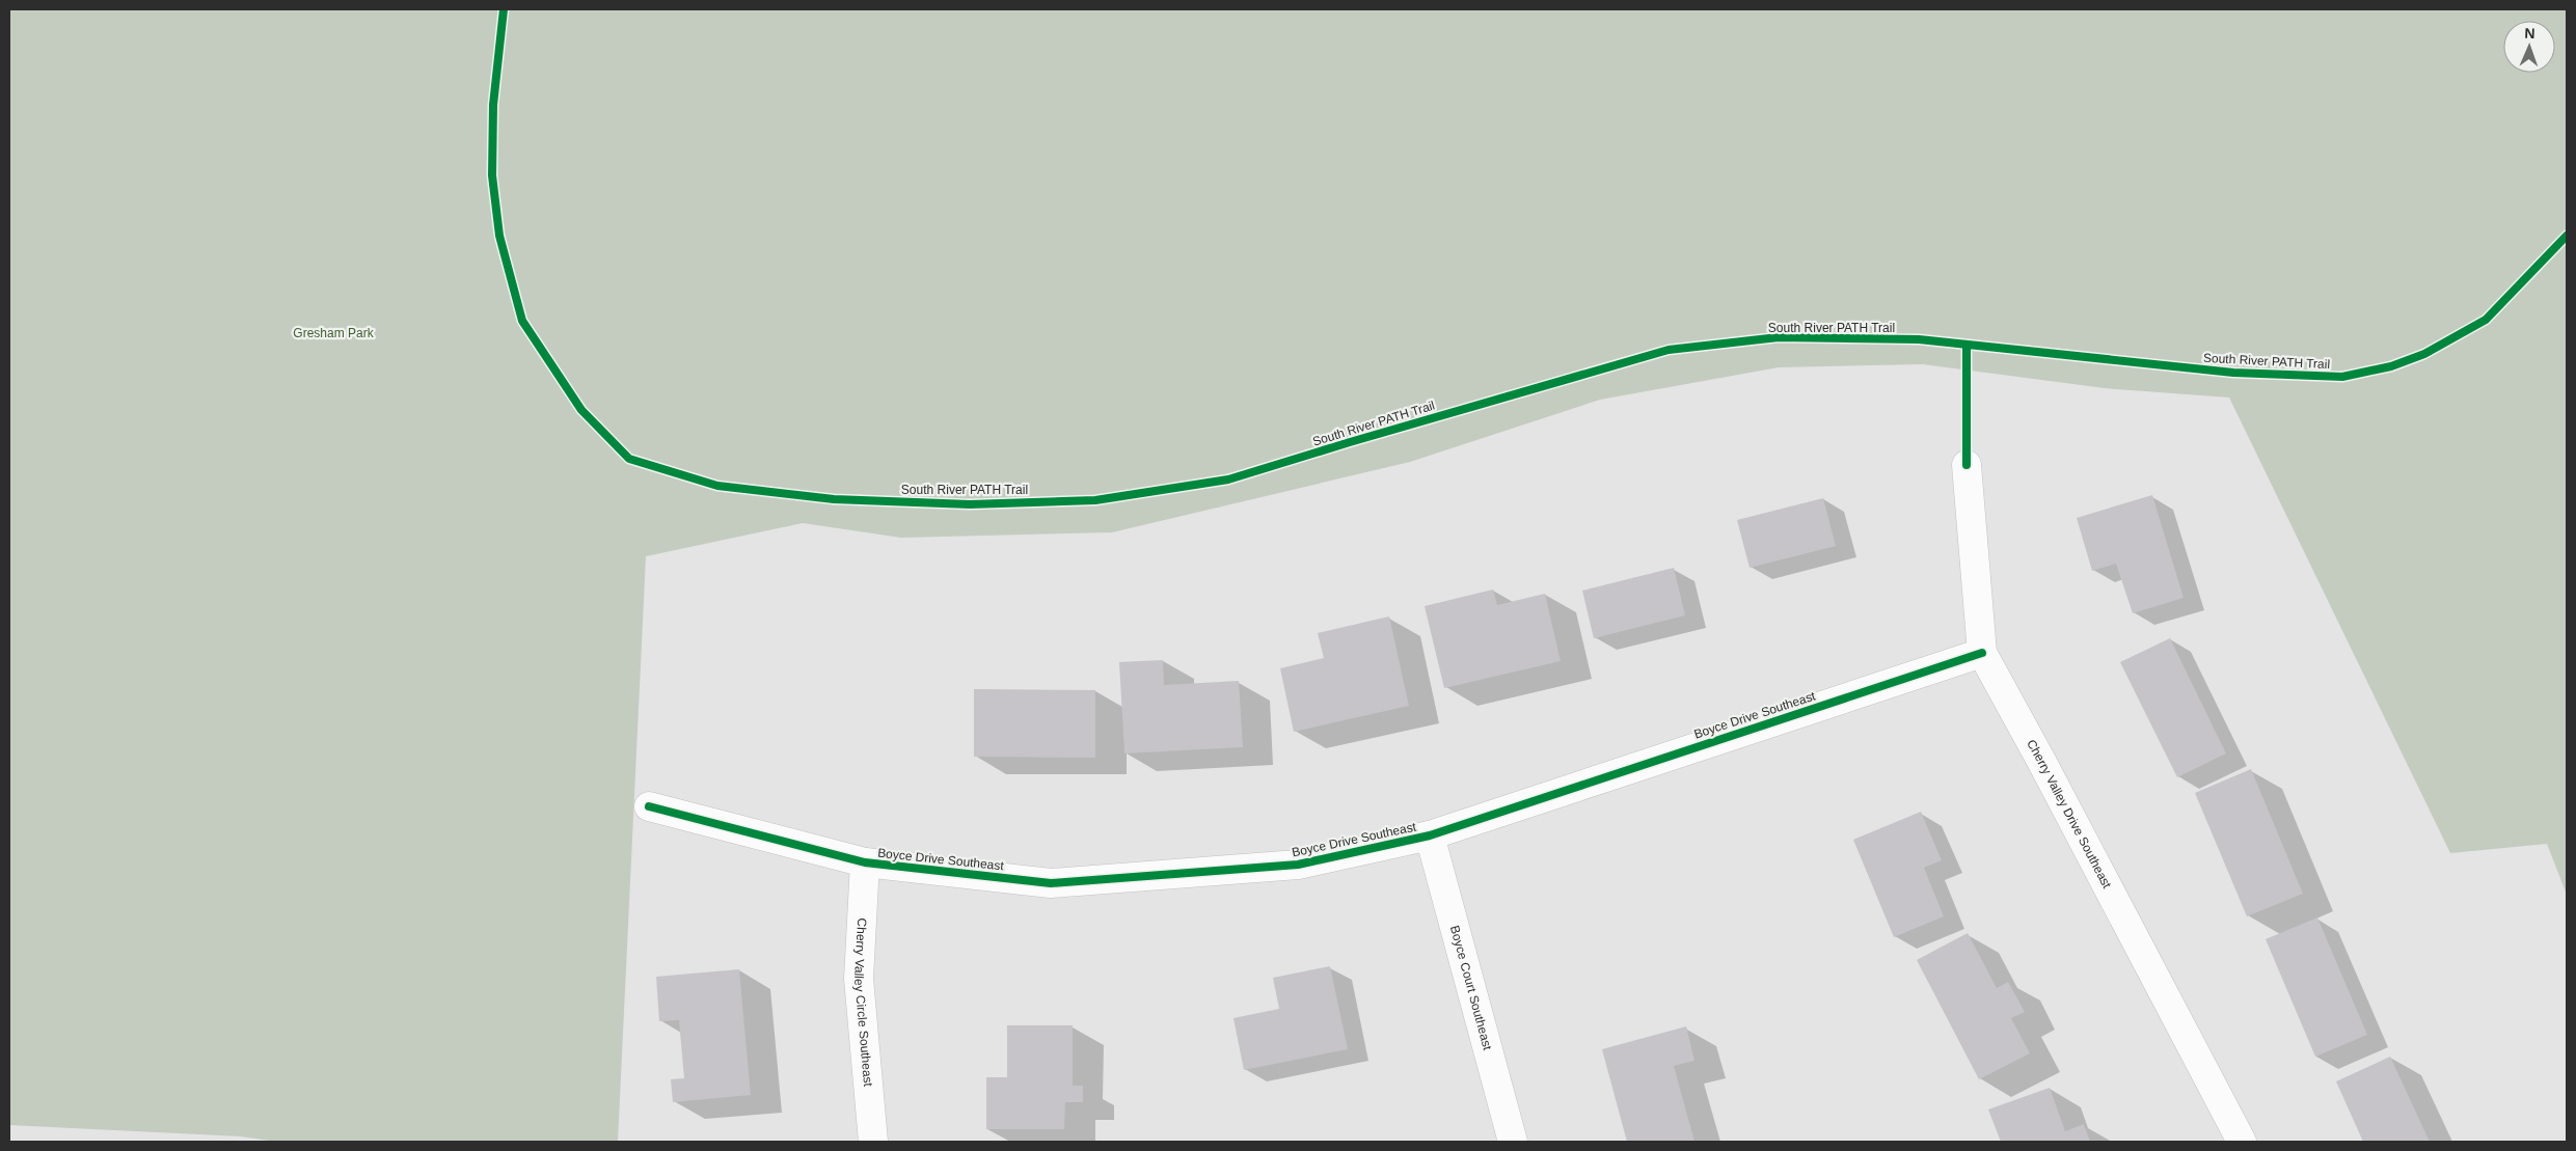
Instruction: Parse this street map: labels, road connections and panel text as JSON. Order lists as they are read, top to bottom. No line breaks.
{"streets":{"street":["Boyce Drive Southeast","Cherry Valley Drive Southeast","Boyce Court Southeast","Cherry Valley Circle Southeast"],"cycle path":["South River PATH Trail"]},"crossings":[["Boyce Drive Southeast","Cherry Valley Drive Southeast"],["Boyce Drive Southeast","Boyce Court Southeast"],["Boyce Drive Southeast","Cherry Valley Circle Southeast"]],"parks":["Gresham Park"],"north":"top"}
